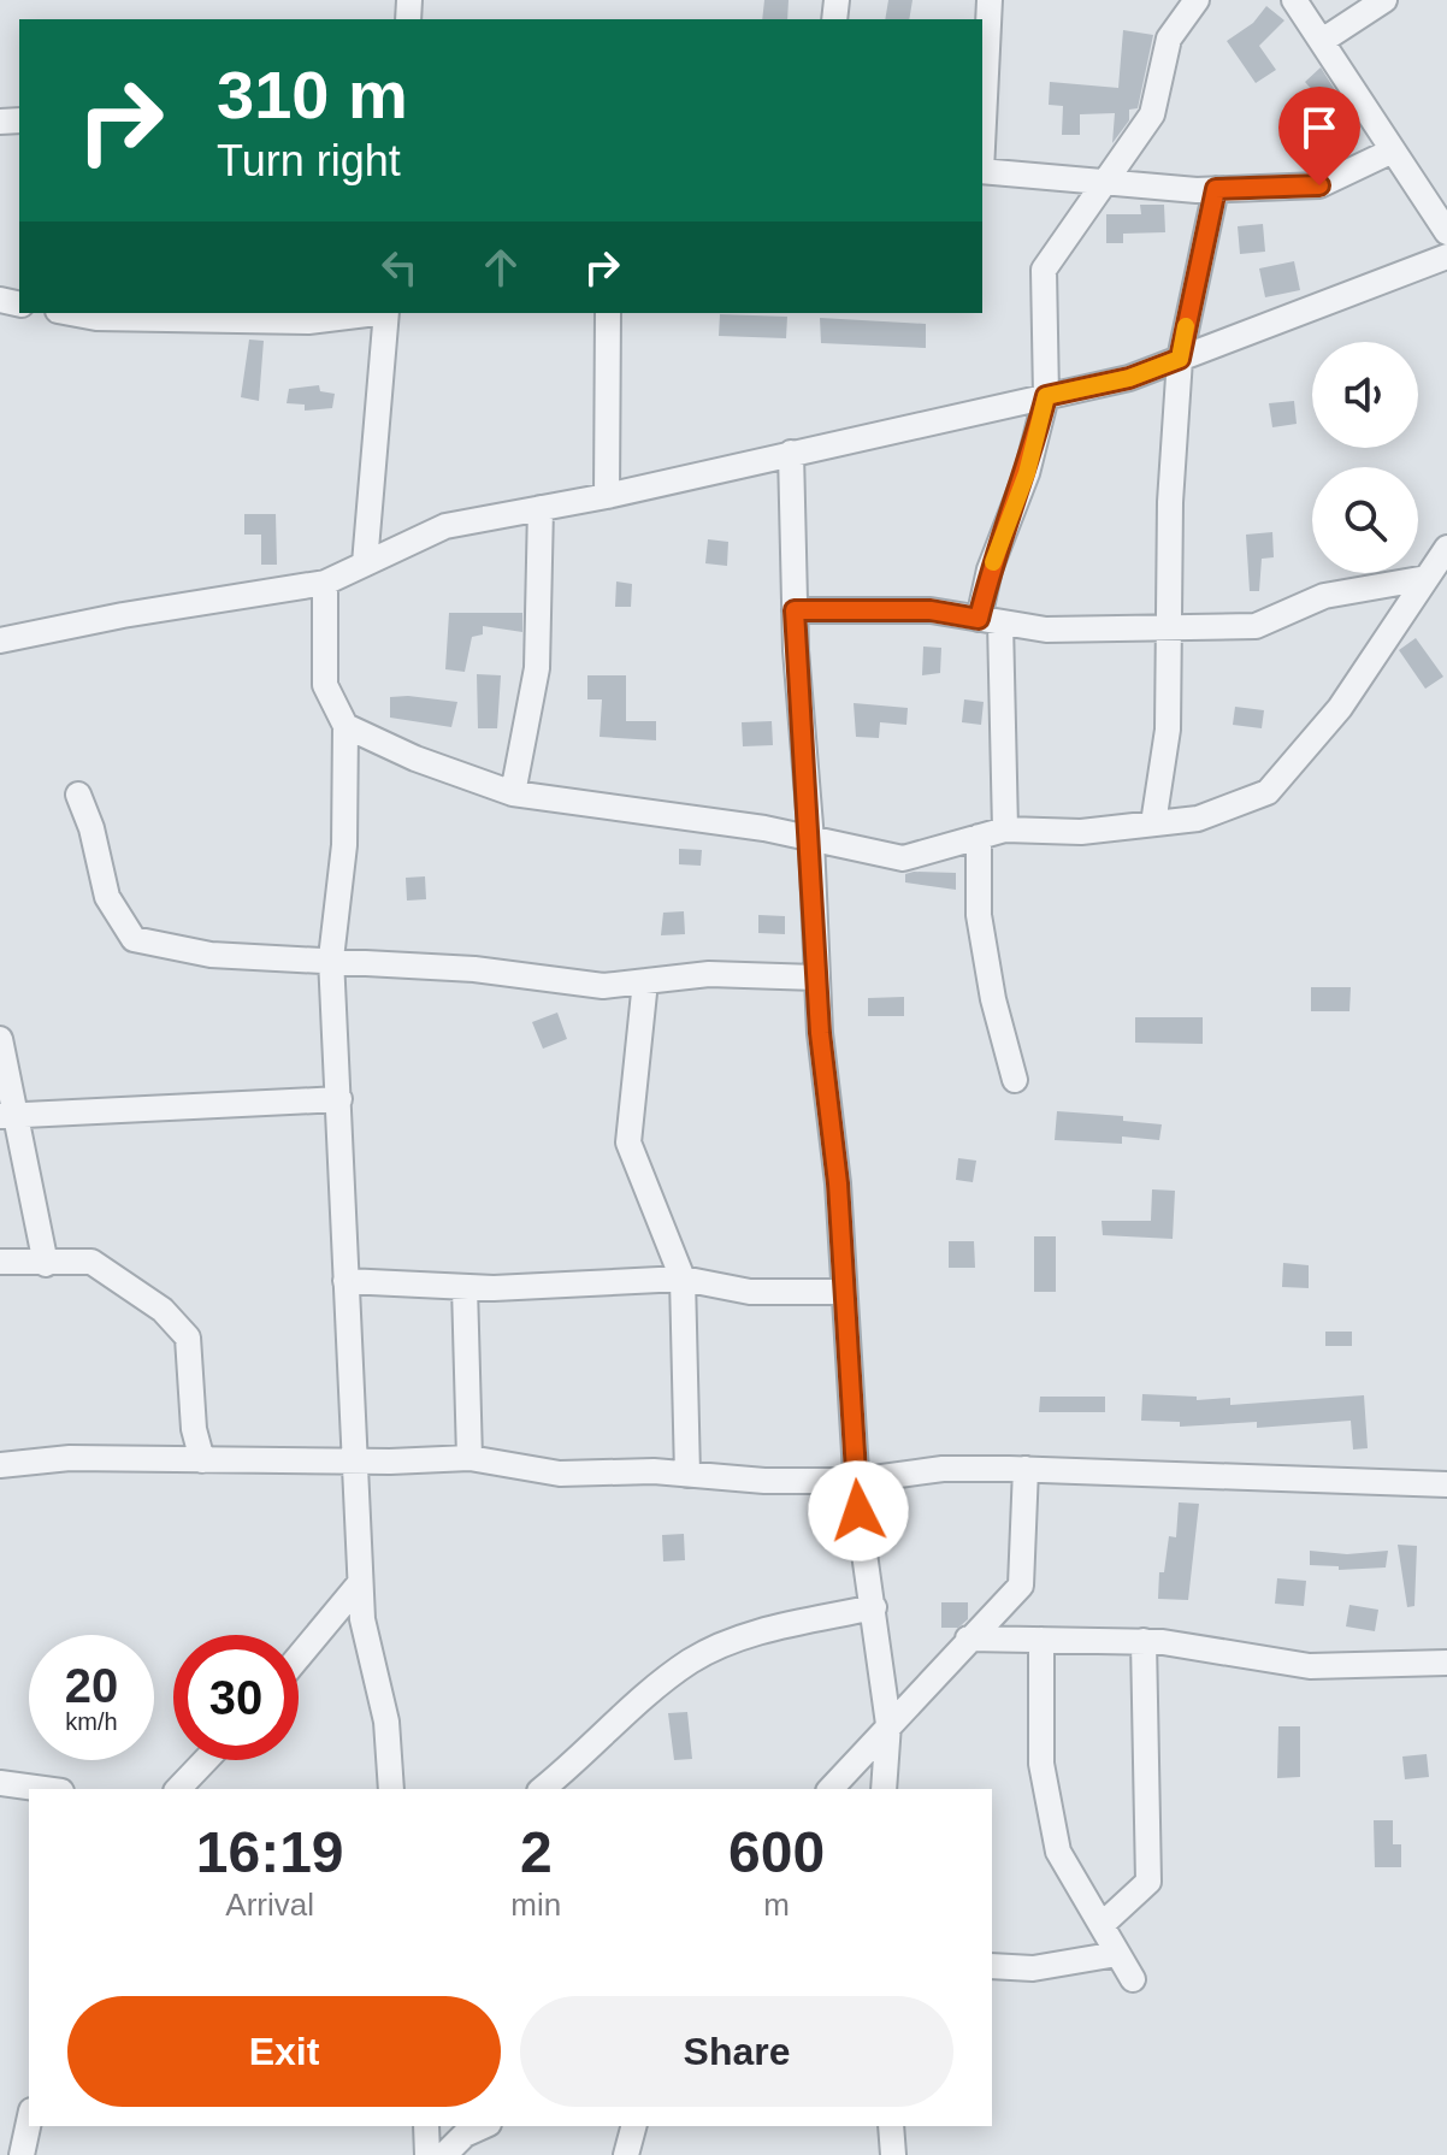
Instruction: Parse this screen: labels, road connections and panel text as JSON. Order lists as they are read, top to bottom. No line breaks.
{"page":{"turn":["310 m","Turn right"],"speed":"20 km/h","limit":"30","eta":["16:19","Arrival","2","min","600","m"],"buttons":["Exit","Share"]}}
